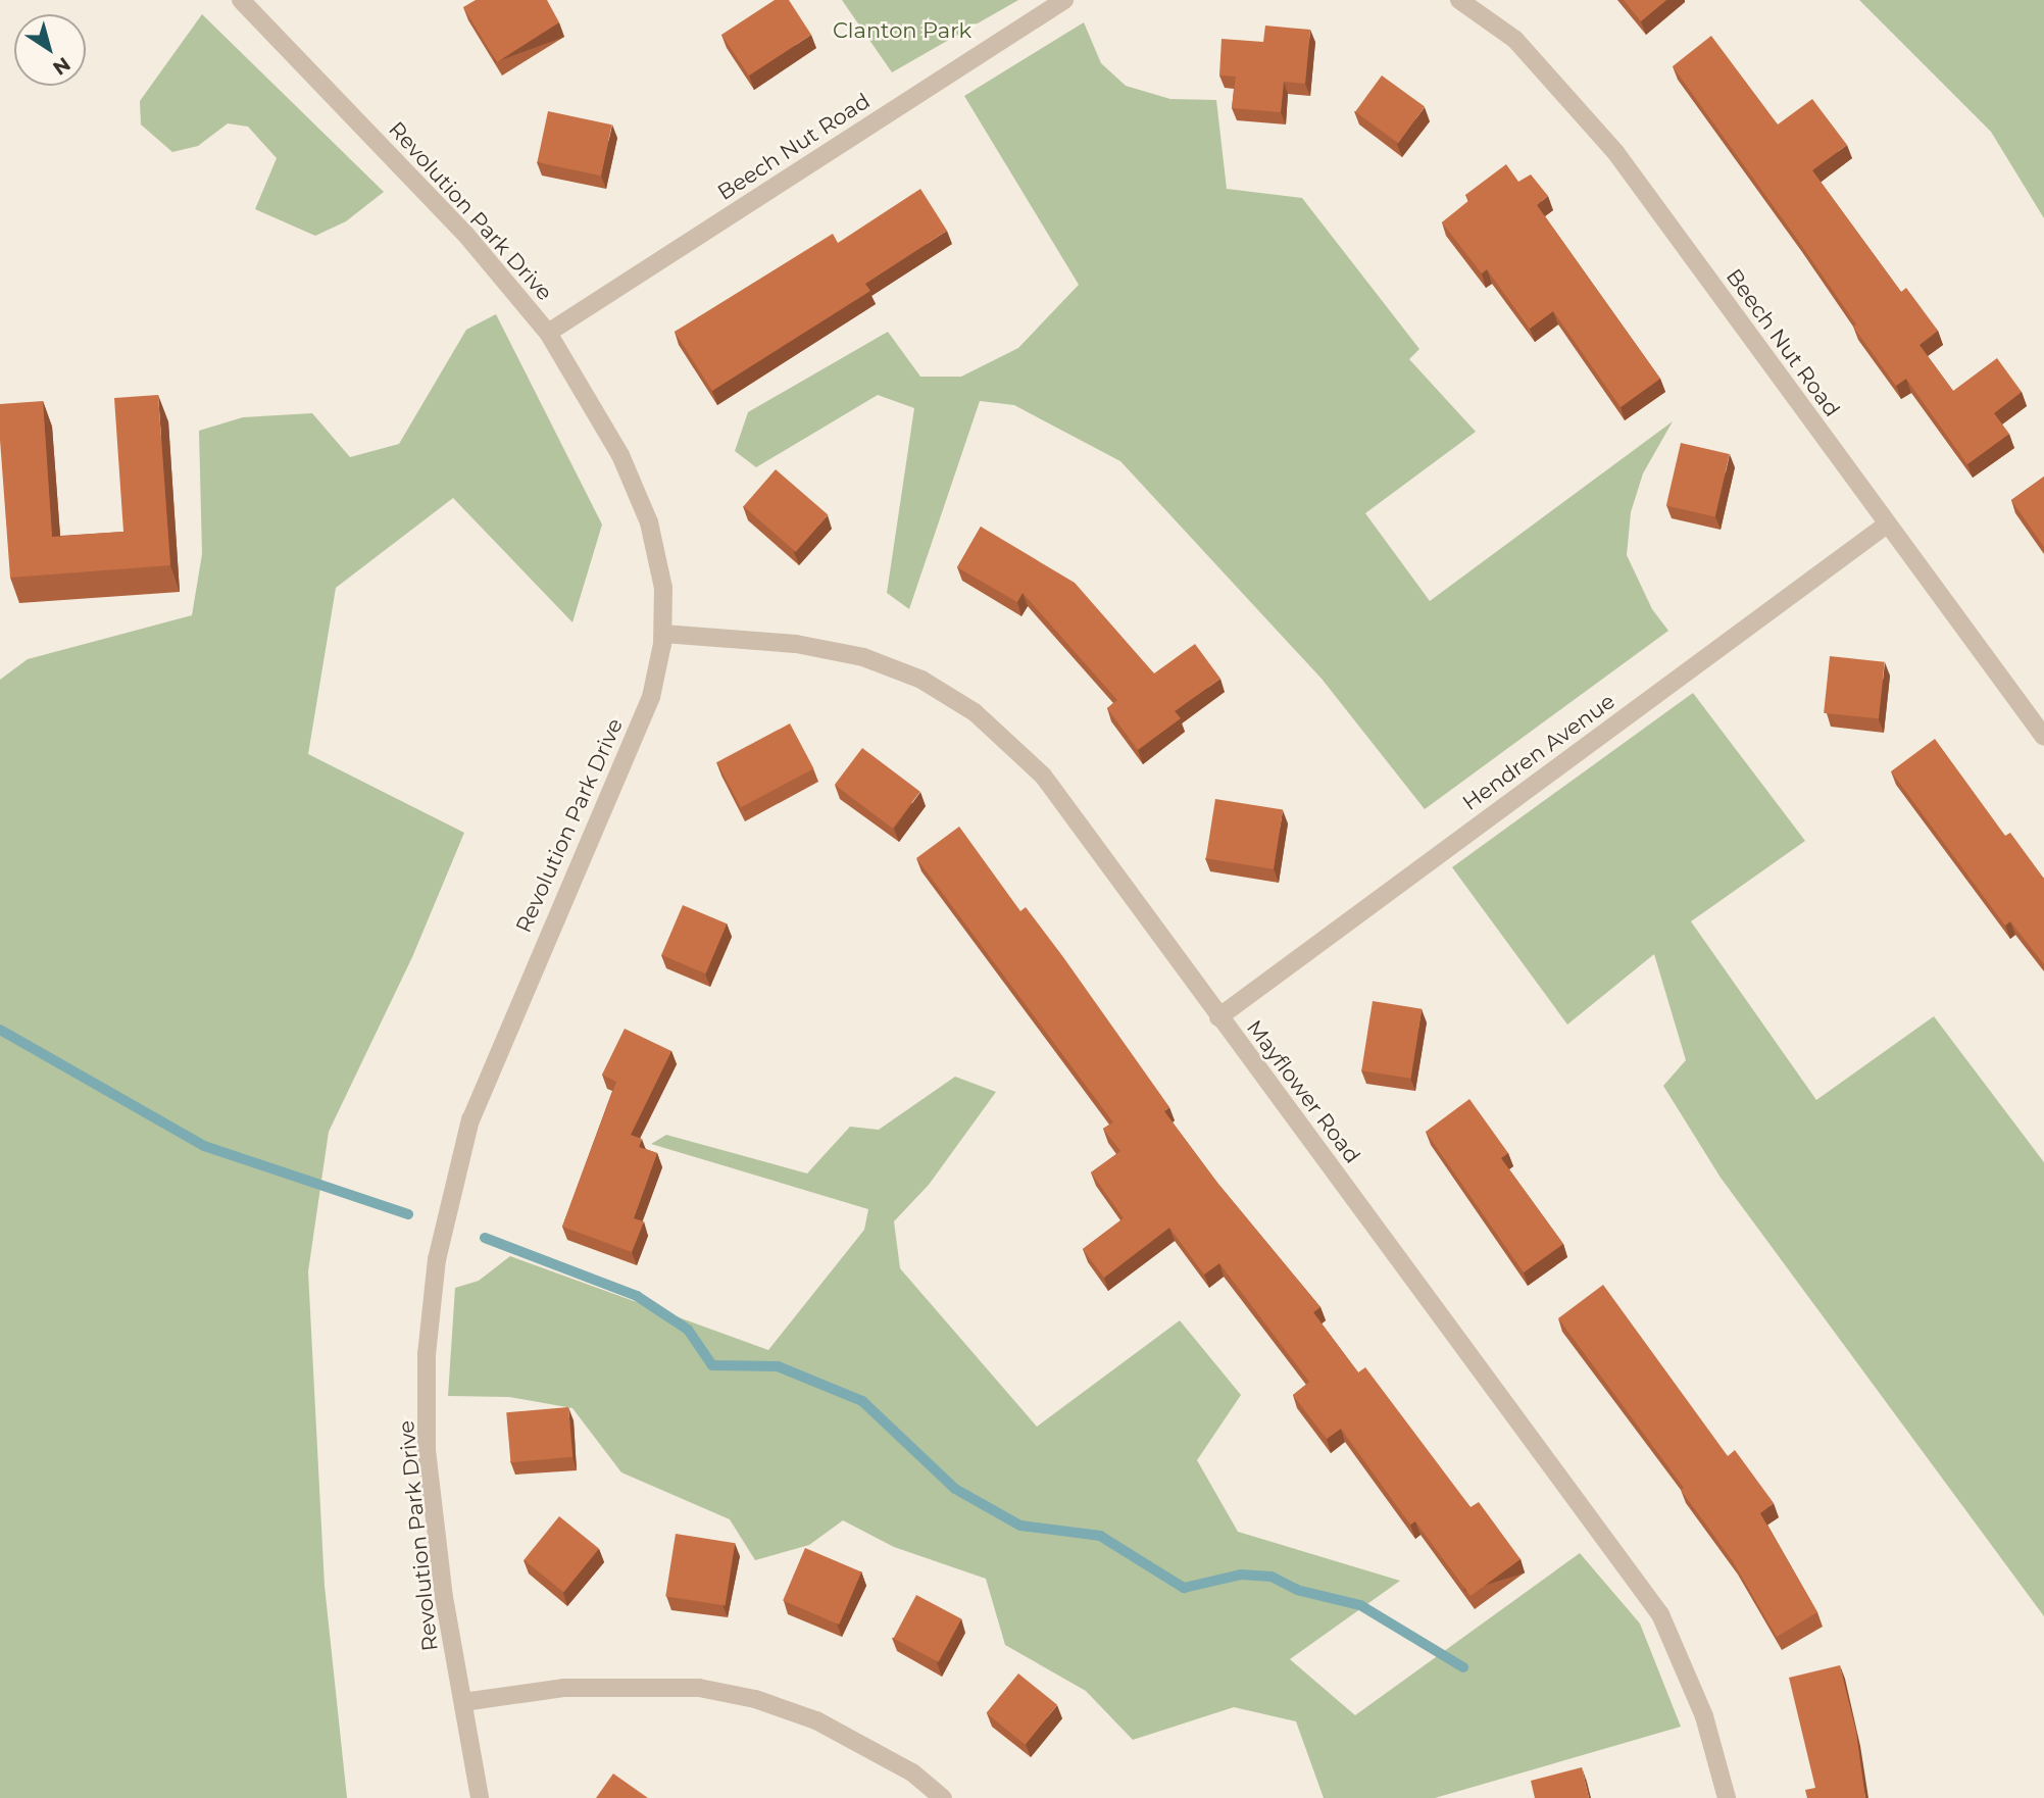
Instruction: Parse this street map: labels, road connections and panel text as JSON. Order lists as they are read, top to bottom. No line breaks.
{"streets":{"street":["Beech Nut Road","Revolution Park Drive","Hendren Avenue","Mayflower Road"]},"crossings":[["Beech Nut Road","Revolution Park Drive"],["Beech Nut Road","Hendren Avenue"],["Revolution Park Drive","Mayflower Road"],["Hendren Avenue","Mayflower Road"]],"parks":["Clanton Park"],"north":"bottom right"}
